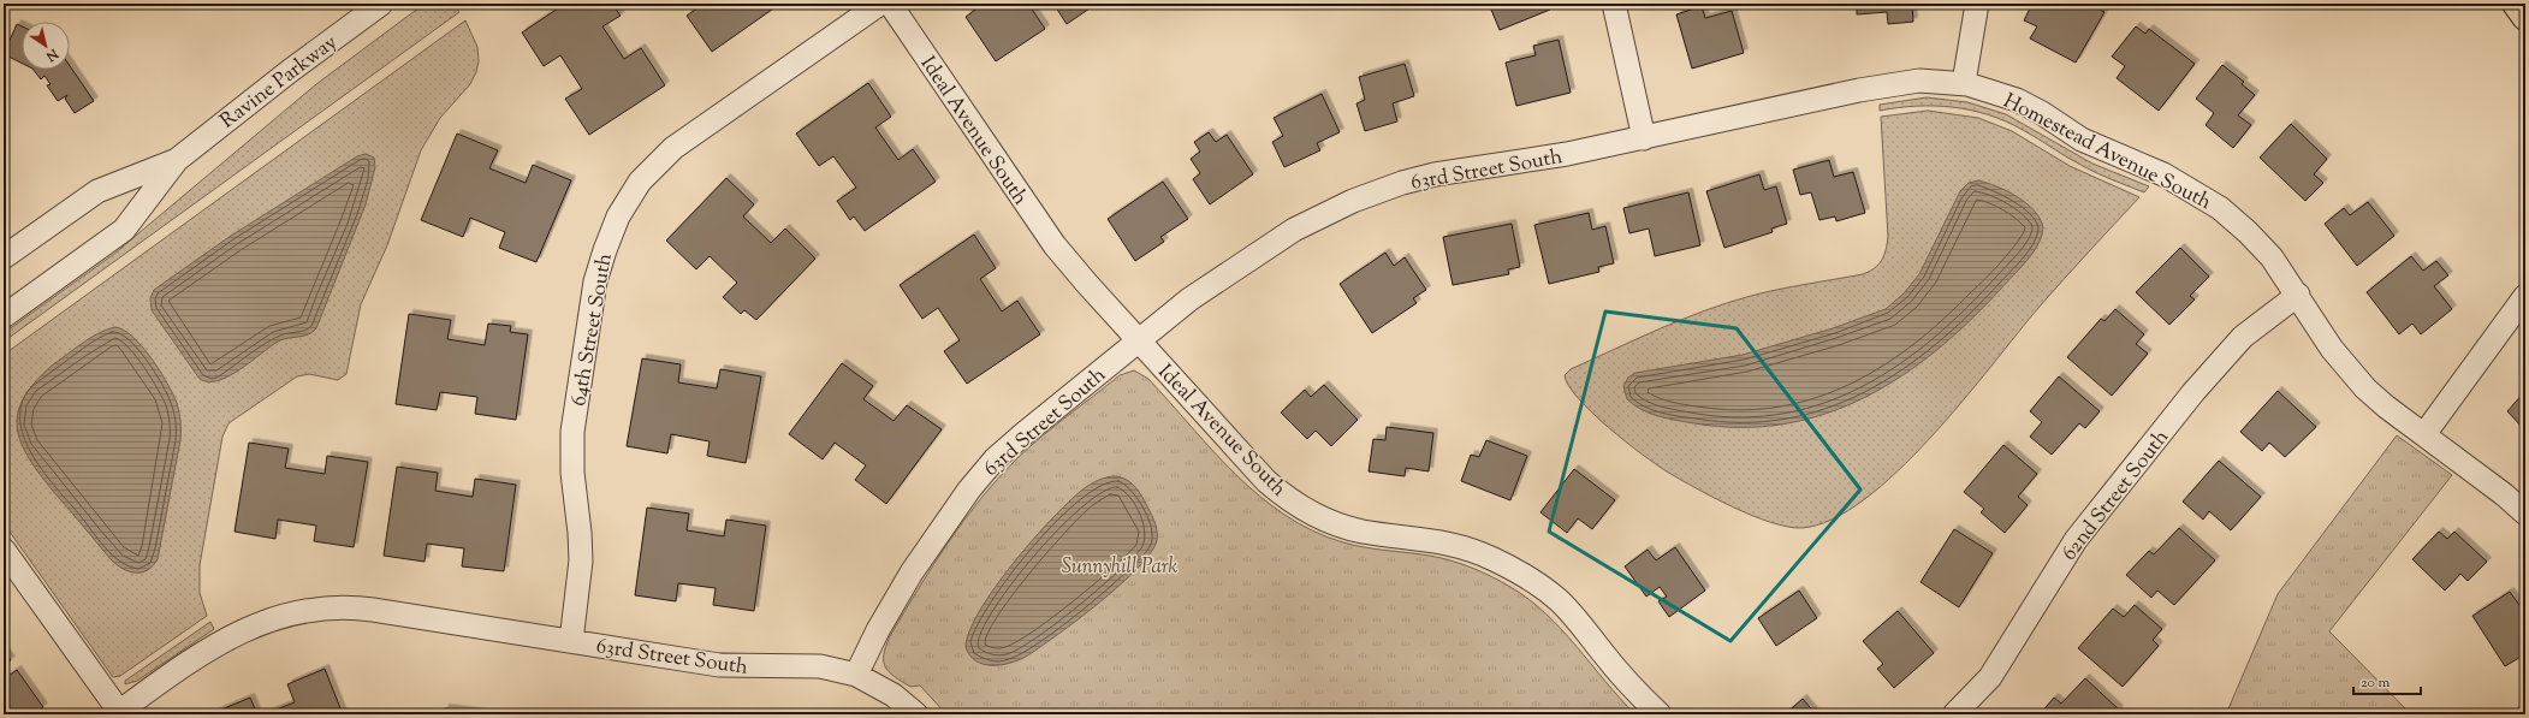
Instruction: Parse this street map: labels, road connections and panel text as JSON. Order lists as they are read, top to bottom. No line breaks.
{"streets":{"street":["Ravine Parkway","Ideal Avenue South","Homestead Avenue South","63rd Street South","64th Street South","62nd Street South"]},"crossings":[["Ideal Avenue South","63rd Street South"],["Homestead Avenue South","63rd Street South"],["Homestead Avenue South","62nd Street South"],["63rd Street South","64th Street South"]],"parks":["Sunnyhill Park"],"scale_bar":"20 m","north":"bottom right"}
